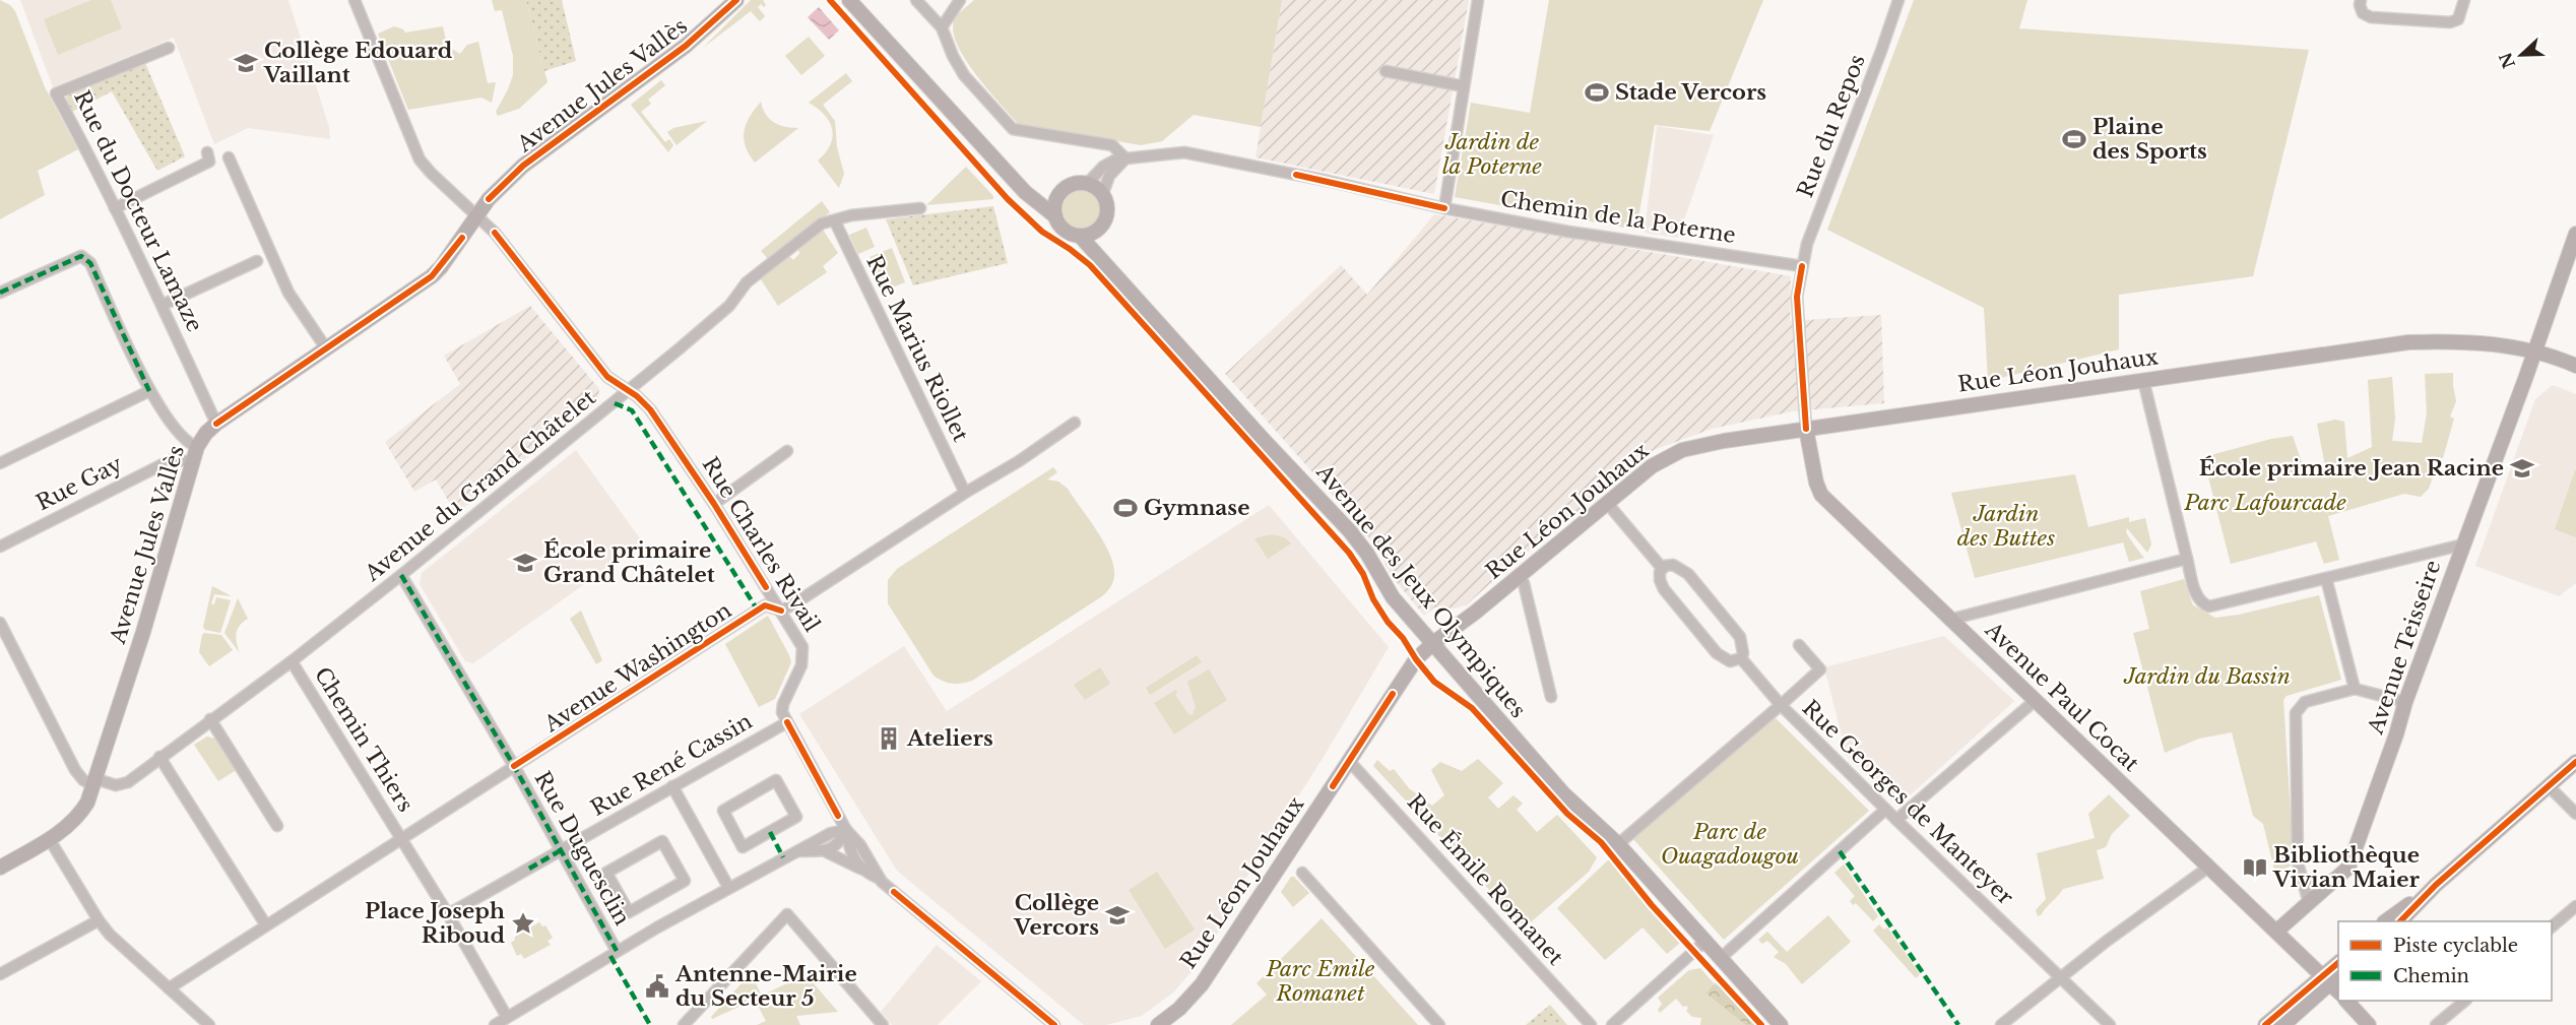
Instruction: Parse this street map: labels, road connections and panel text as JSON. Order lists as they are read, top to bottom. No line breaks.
{"streets":{"street":["Avenue Jules Vallès","Rue du Repos","Rue du Docteur Lamaze","Chemin de la Poterne","Rue Marius Riollet","Rue Léon Jouhaux","Rue Gay","Avenue du Grand Châtelet","Rue Charles Rivail","Avenue des Jeux Olympiques","Avenue Teisseire","Avenue Washington","Avenue Paul Cocat","Chemin Thiers","Rue René Cassin","Rue Georges de Manteyer","Rue Duguesclin","Rue Émile Romanet"]},"crossings":[["Avenue Jules Vallès","Rue du Docteur Lamaze"],["Avenue Jules Vallès","Avenue du Grand Châtelet"],["Avenue Jules Vallès","Rue Charles Rivail"],["Rue du Repos","Chemin de la Poterne"],["Chemin de la Poterne","Avenue des Jeux Olympiques"],["Rue Marius Riollet","Avenue du Grand Châtelet"],["Rue Marius Riollet","Avenue Washington"],["Rue Léon Jouhaux","Avenue des Jeux Olympiques"],["Rue Léon Jouhaux","Avenue Teisseire"],["Rue Léon Jouhaux","Avenue Paul Cocat"],["Rue Léon Jouhaux","Rue Émile Romanet"],["Avenue du Grand Châtelet","Rue Charles Rivail"],["Avenue du Grand Châtelet","Chemin Thiers"],["Avenue du Grand Châtelet","Rue Duguesclin"],["Rue Charles Rivail","Avenue Washington"],["Rue Charles Rivail","Rue René Cassin"],["Avenue des Jeux Olympiques","Rue Georges de Manteyer"],["Avenue Teisseire","Avenue Paul Cocat"],["Avenue Washington","Chemin Thiers"],["Avenue Washington","Rue Duguesclin"],["Chemin Thiers","Rue René Cassin"],["Rue René Cassin","Rue Duguesclin"]],"parks":["Jardin de la Poterne","Parc Lafourcade","Jardin des Buttes","Jardin du Bassin","Parc de Ouagadougou","Parc Emile Romanet"],"places":{"school or university":["Collège Edouard Vaillant","École primaire Jean Racine","École primaire Grand Châtelet","Collège Vercors"],"sports":["Stade Vercors","Plaine des Sports","Gymnase"],"building":["Ateliers"],"library":["Bibliothèque Vivian Maier"],"place":["Place Joseph Riboud"],"public building":["Antenne-Mairie du Secteur 5"]},"legend":["Piste cyclable","Chemin"],"north":"left"}
